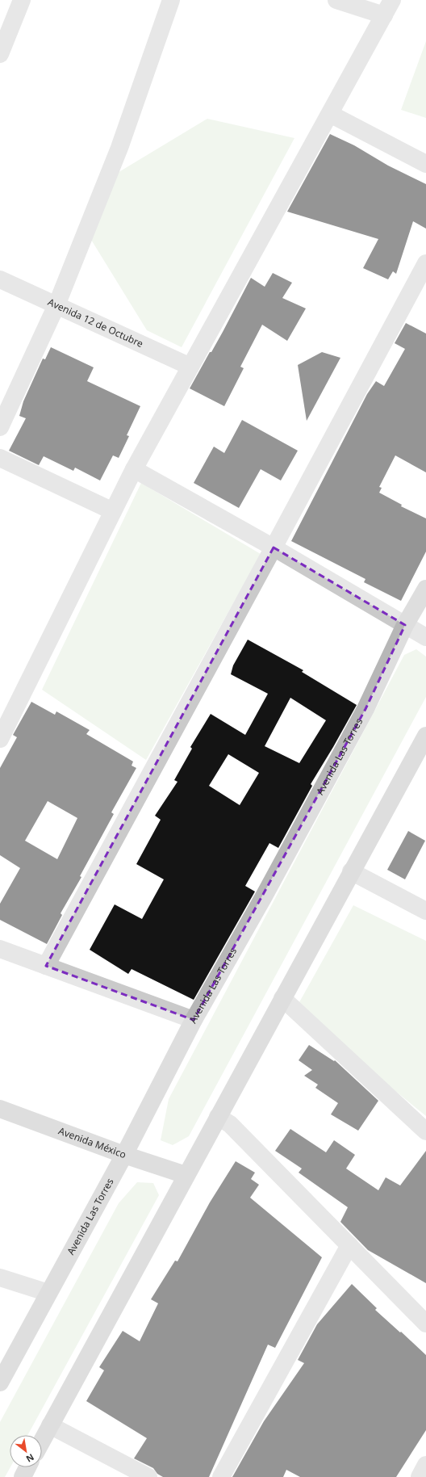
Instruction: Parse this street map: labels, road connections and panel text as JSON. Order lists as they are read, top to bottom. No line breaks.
{"streets":{"street":["Avenida 12 de Octubre","Avenida Las Torres","Avenida México"]},"crossings":[["Avenida Las Torres","Avenida México"]],"north":"bottom right"}
